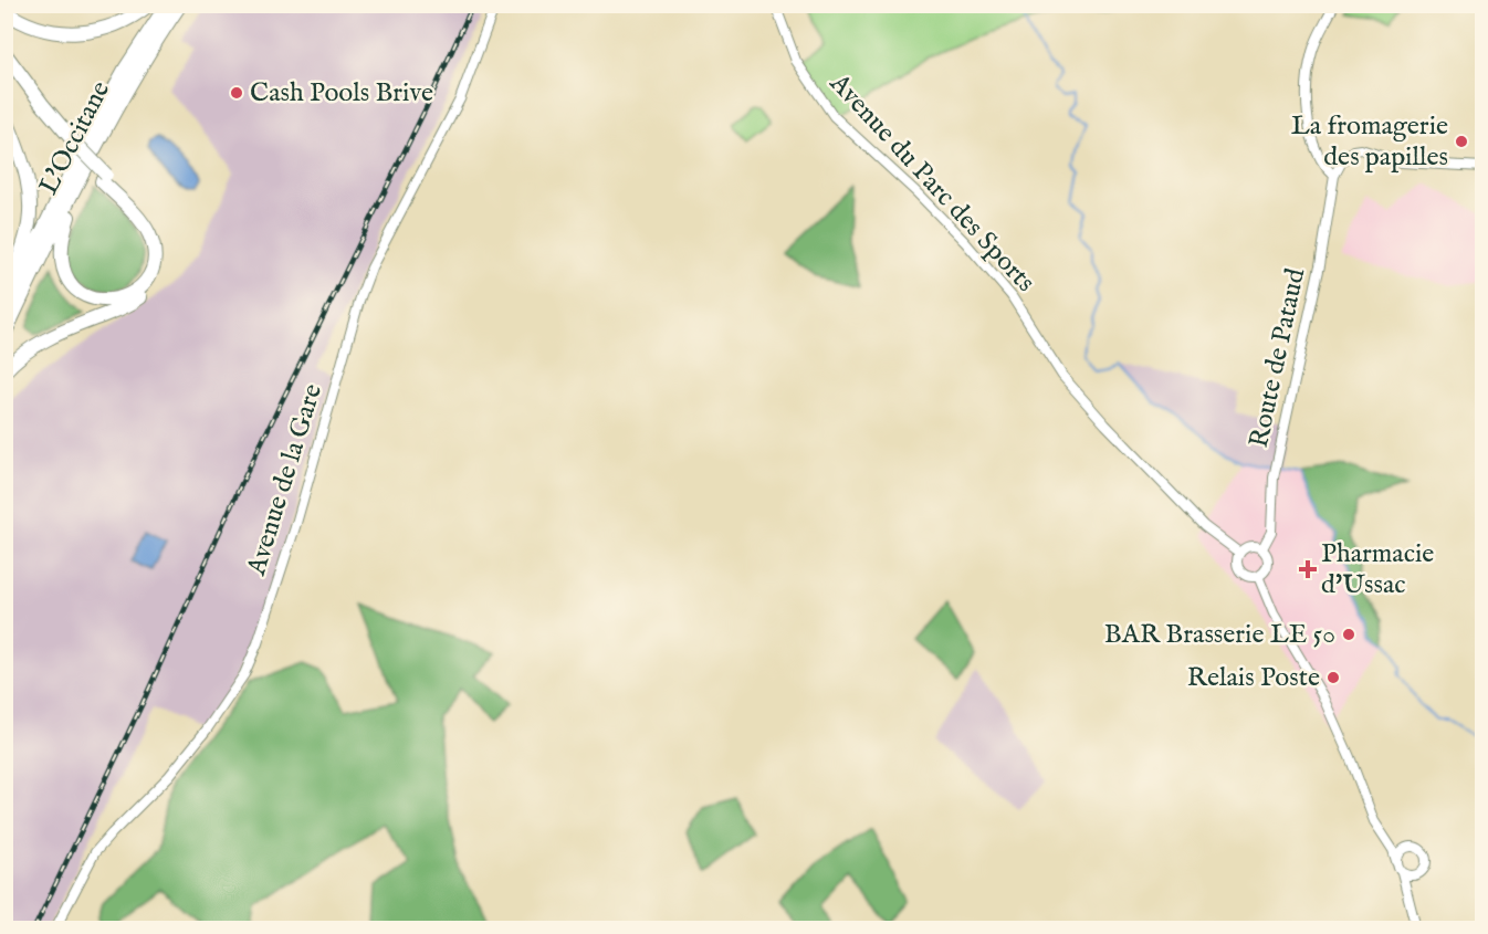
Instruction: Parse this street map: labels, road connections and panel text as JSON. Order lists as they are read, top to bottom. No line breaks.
{"streets":{"highway":["L'Occitane"],"street":["Avenue du Parc des Sports","Route de Pataud","Avenue de la Gare"]},"crossings":[["Avenue du Parc des Sports","Route de Pataud"]],"places":{"other":["Cash Pools Brive","La fromagerie des papilles","BAR Brasserie LE 50","Relais Poste"],"health":["Pharmacie d'Ussac"]}}
